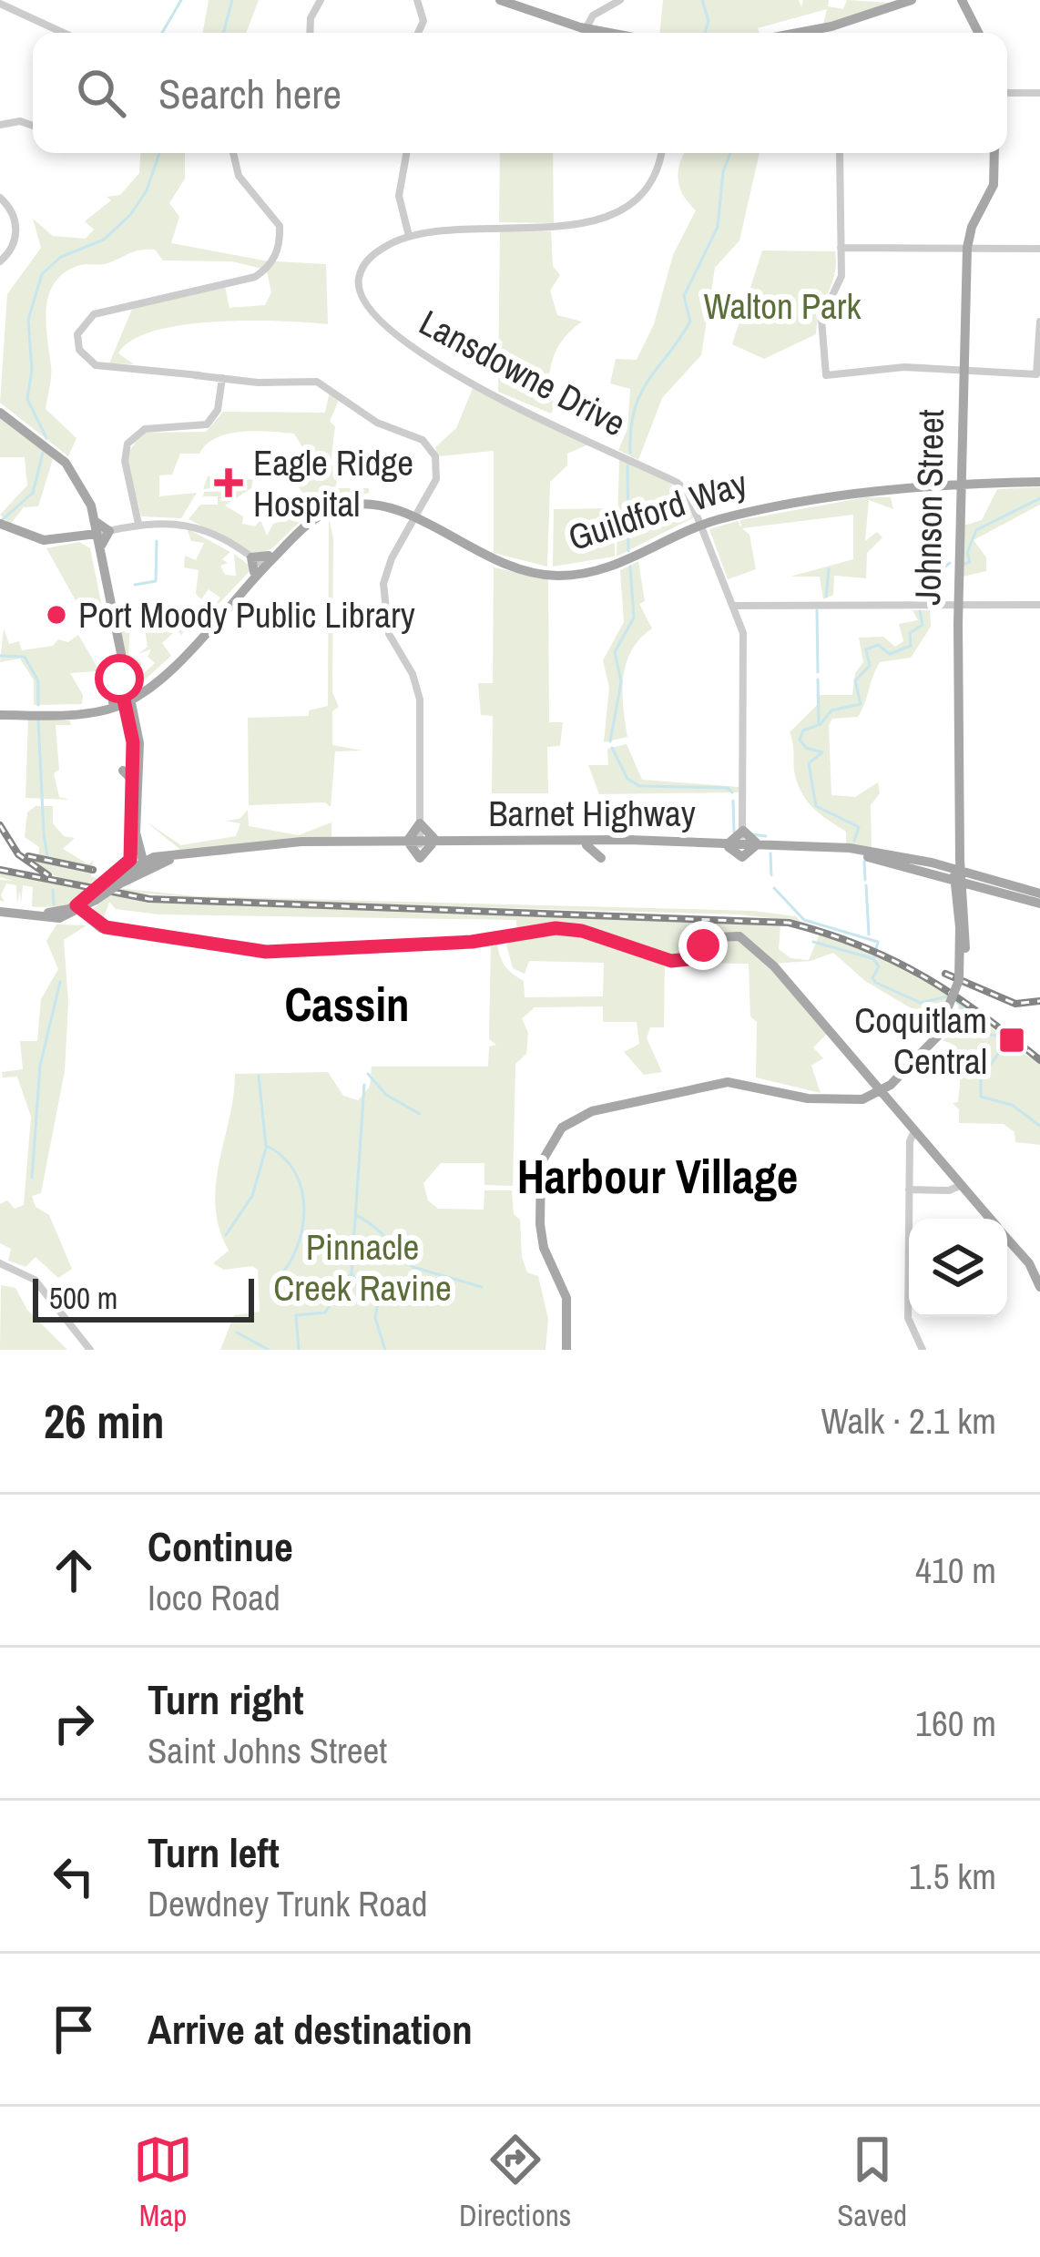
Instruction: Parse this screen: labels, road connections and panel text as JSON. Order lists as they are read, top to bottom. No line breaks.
{"streets":{"main road":["Johnson Street","Guildford Way","Barnet Highway"],"street":["Lansdowne Drive"]},"crossings":[["Lansdowne Drive","Guildford Way"],["Lansdowne Drive","Barnet Highway"],["Johnson Street","Guildford Way"],["Johnson Street","Barnet Highway"]],"districts":["Cassin","Harbour Village"],"parks":["Walton Park","Pinnacle Creek Ravine"],"places":{"health":["Eagle Ridge Hospital"],"other":["Port Moody Public Library"],"transit":["Coquitlam Central"]},"scale_bar":"500 m","page":{"search":"Search here","scale":"500 m","heading":["26 min","Walk · 2.1 km"],"list":[["Continue","Ioco Road","410 m"],["Turn right","Saint Johns Street","160 m"],["Turn left","Dewdney Trunk Road","1.5 km"],"Arrive at destination"],"nav":["Map","Directions","Saved"]}}
